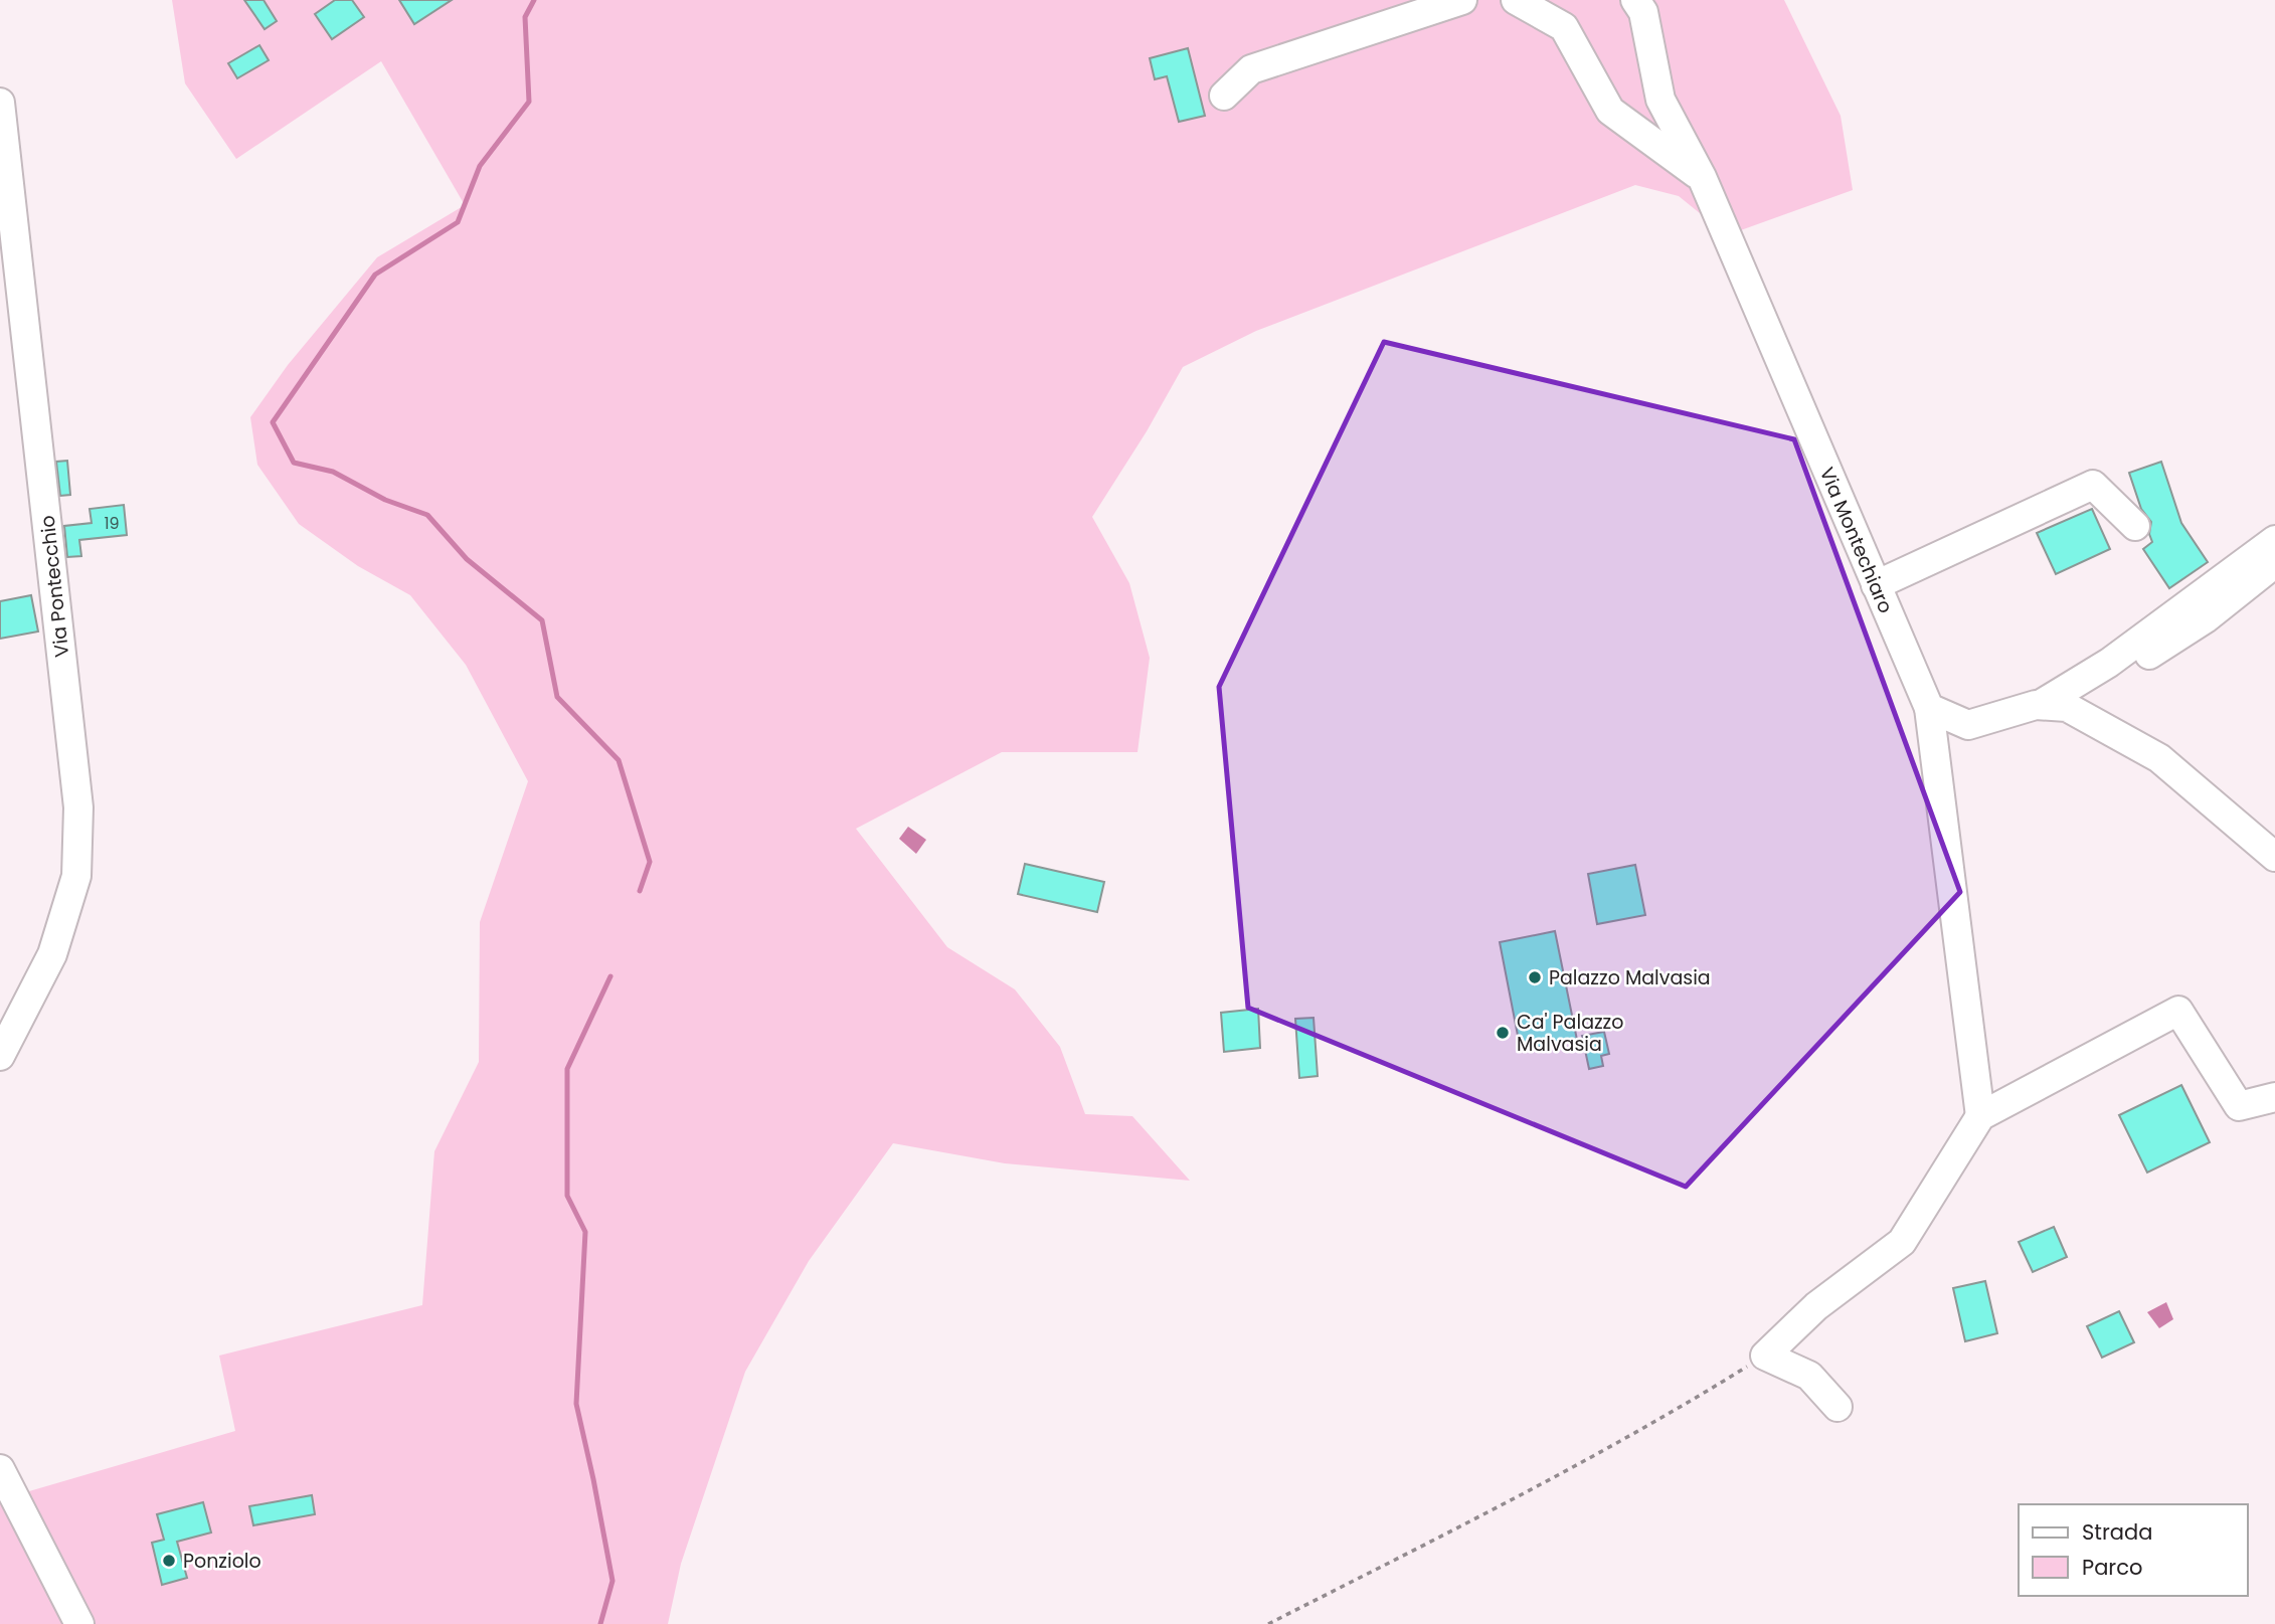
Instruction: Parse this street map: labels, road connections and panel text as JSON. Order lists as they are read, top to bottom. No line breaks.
{"streets":{"street":["Via Montechiaro","Via Pontecchio"]},"places":["Palazzo Malvasia","Ca' Palazzo Malvasia","Ponziolo"],"house_numbers":["19"],"legend":["Strada","Parco"]}
